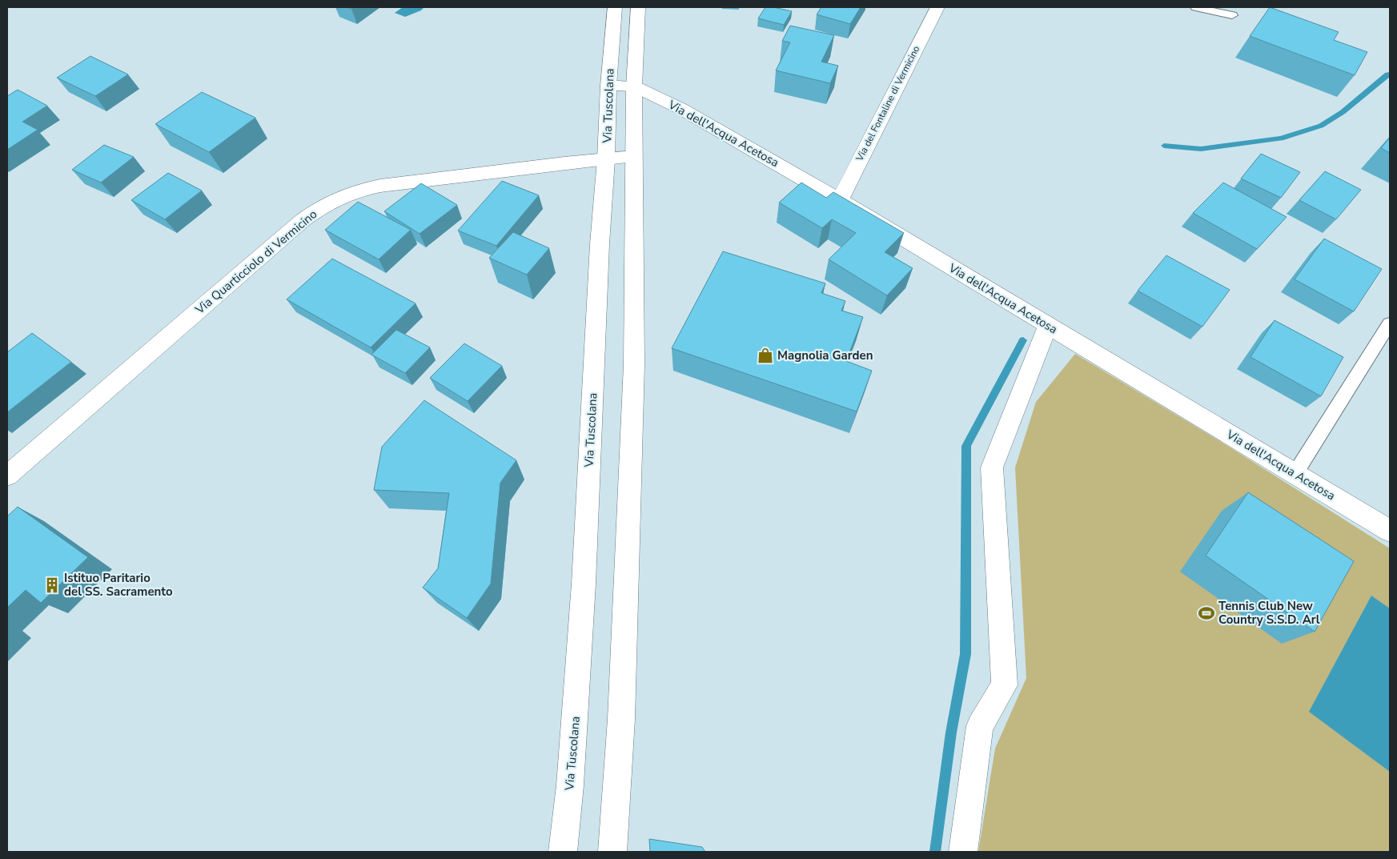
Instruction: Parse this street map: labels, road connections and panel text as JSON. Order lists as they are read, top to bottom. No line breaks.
{"streets":{"street":["Via del Fontaline di Vermicino","Via Tuscolana","Via dell'Acqua Acetosa","Via Quarticciolo di Vermicino"]},"crossings":[["Via del Fontaline di Vermicino","Via dell'Acqua Acetosa"],["Via Tuscolana","Via dell'Acqua Acetosa"],["Via Tuscolana","Via Quarticciolo di Vermicino"]],"places":{"shop":["Magnolia Garden"],"building":["Istituo Paritario del SS. Sacramento"],"sports":["Tennis Club New Country S.S.D. Arl"]}}
